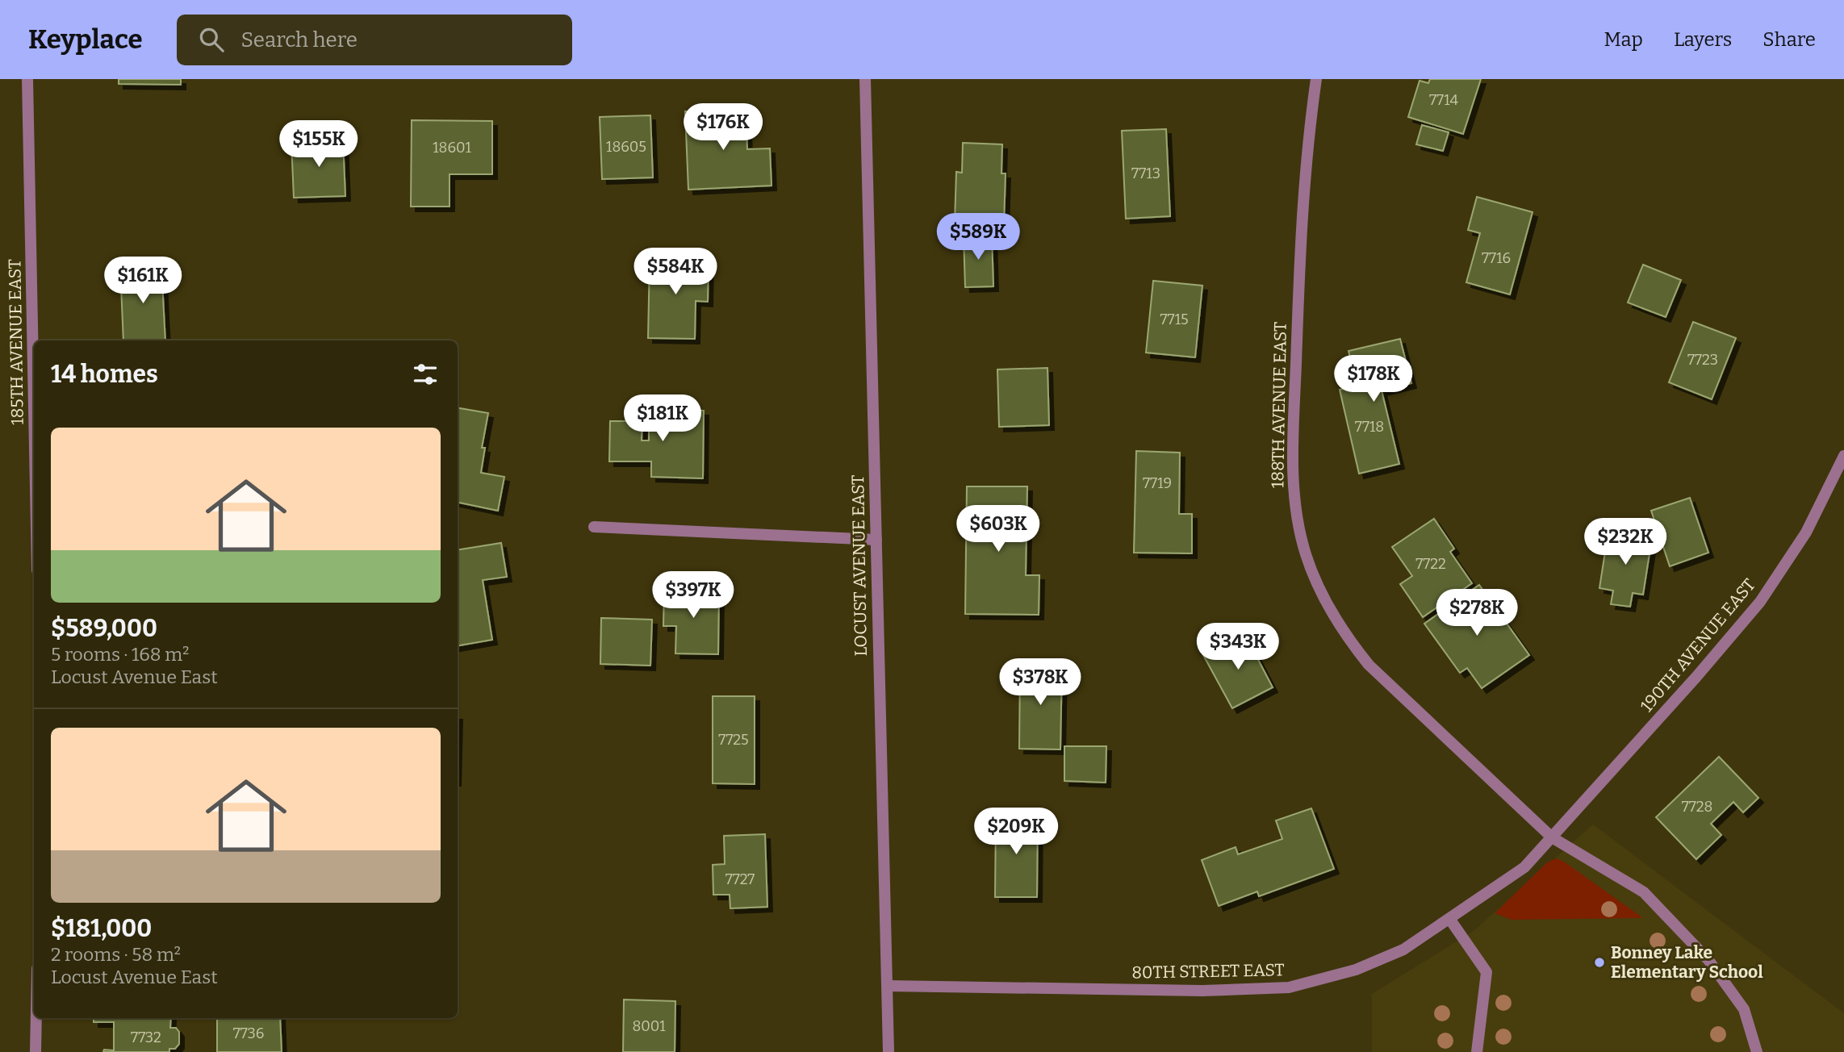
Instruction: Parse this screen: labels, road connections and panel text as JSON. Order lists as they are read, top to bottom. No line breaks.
{"streets":{"street":["185TH AVENUE EAST","188TH AVENUE EAST","LOCUST AVENUE EAST","190TH AVENUE EAST","80TH STREET EAST"]},"crossings":[["188TH AVENUE EAST","190TH AVENUE EAST"],["188TH AVENUE EAST","80TH STREET EAST"],["LOCUST AVENUE EAST","80TH STREET EAST"],["190TH AVENUE EAST","80TH STREET EAST"]],"places":["Bonney Lake Elementary School"],"house_numbers":["7714","18605","18601","7713","7716","7715","7723","7718","7719","7722","7725","7728","7727","8001","7736","7732"],"page":{"header":"Keyplace","search":"Search here","nav":["Map","Layers","Share"],"price":["$176K","$155K","$589K","$584K","$161K","$178K","$181K","$603K","$232K","$397K","$278K","$343K","$378K","$209K"],"heading":"14 homes","list":[{"name":"$589,000","note":"5 rooms · 168 m² · Locust Avenue East"},{"name":"$181,000","note":"2 rooms · 58 m² · Locust Avenue East"}]}}
